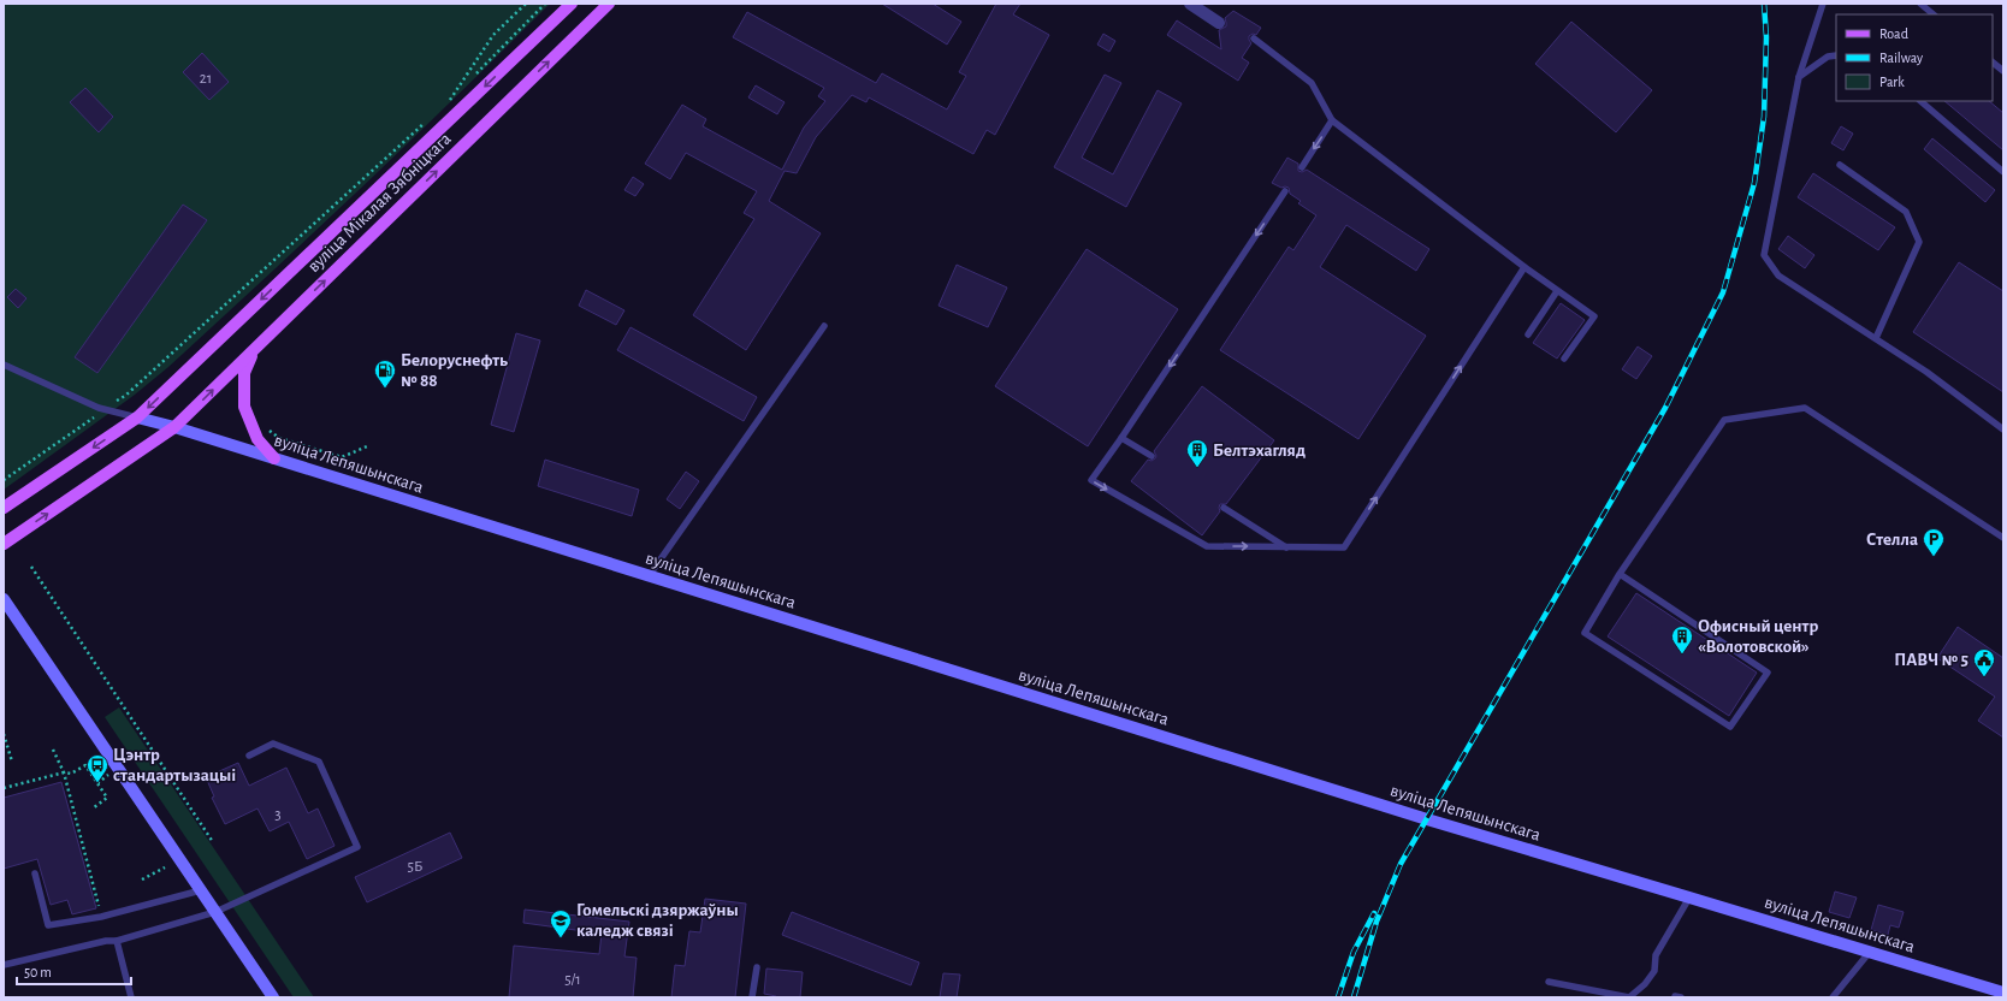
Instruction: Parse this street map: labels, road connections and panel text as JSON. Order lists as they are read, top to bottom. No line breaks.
{"streets":{"main road":["вуліца Мікалая Зябніцкага","вуліца Лепяшынскага"]},"crossings":[["вуліца Мікалая Зябніцкага","вуліца Лепяшынскага"]],"places":{"fuel station":["Белоруснефть № 88"],"building":["Белтэхагляд","Офисный центр «Волотовской»"],"parking":["Стелла"],"public building":["ПАВЧ № 5"],"bus stop":["Цэнтр стандартызацыі"],"school or university":["Гомельскі дзяржаўны каледж связі"]},"house_numbers":["21","3","5Б","5/1"],"legend":["Road","Railway","Park"],"scale_bar":"50 m"}
